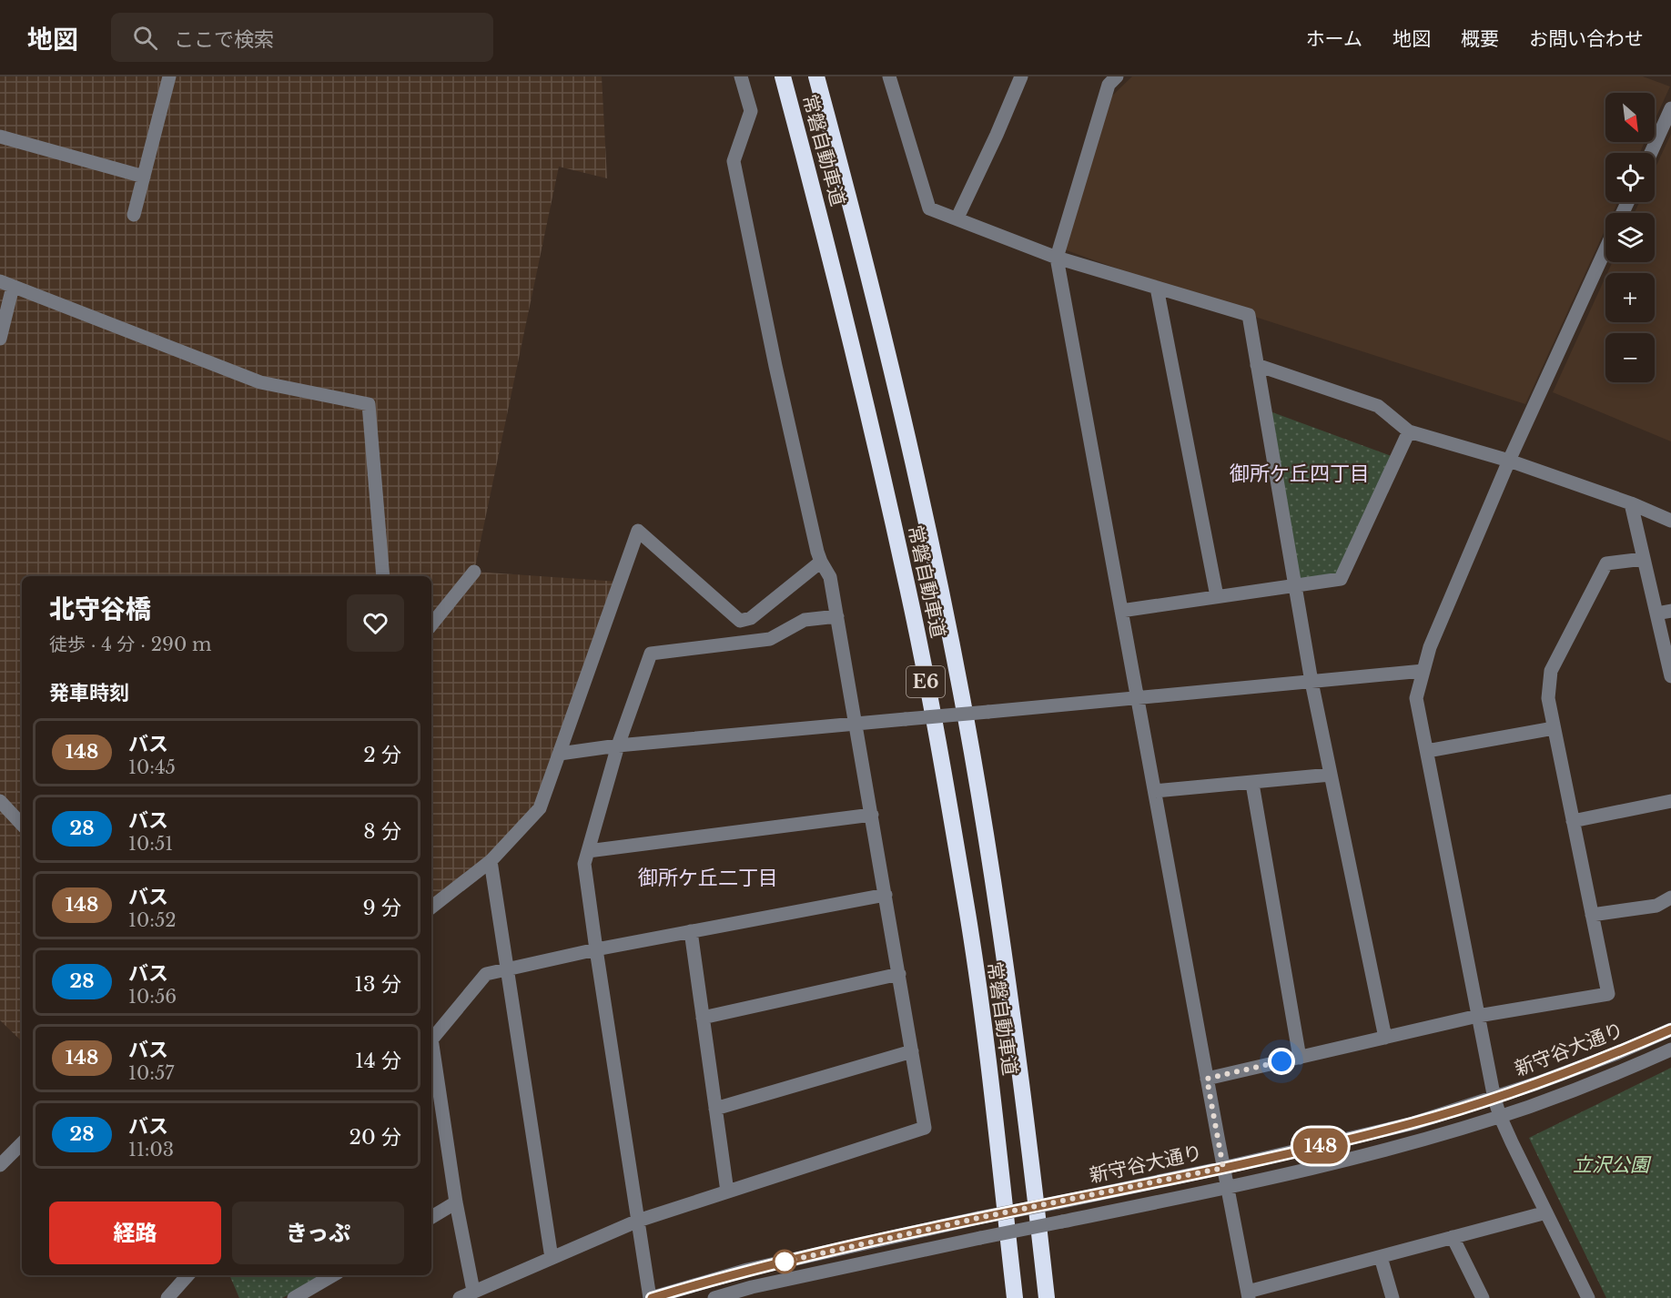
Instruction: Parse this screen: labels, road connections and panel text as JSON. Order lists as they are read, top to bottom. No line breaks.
{"streets":{"highway":["常磐自動車道","E6"],"street":["新守谷大通り"]},"districts":["御所ケ丘四丁目","御所ケ丘二丁目"],"parks":["立沢公園"],"lines":["bus line 148"],"north":"bottom right","page":{"header":"地図","search":"ここで検索","nav":["ホーム","地図","概要","お問い合わせ"],"on_map":"148","map_buttons":["+","−"],"heading":[["北守谷橋","徒歩 · 4 分 · 290 m"],"発車時刻"],"list":[{"mark":"148","name":"バス","note":"10:45","value":"2 分"},{"mark":"28","name":"バス","note":"10:51","value":"8 分"},{"mark":"148","name":"バス","note":"10:52","value":"9 分"},{"mark":"28","name":"バス","note":"10:56","value":"13 分"},{"mark":"148","name":"バス","note":"10:57","value":"14 分"},{"mark":"28","name":"バス","note":"11:03","value":"20 分"}],"buttons":["経路","きっぷ"]}}
